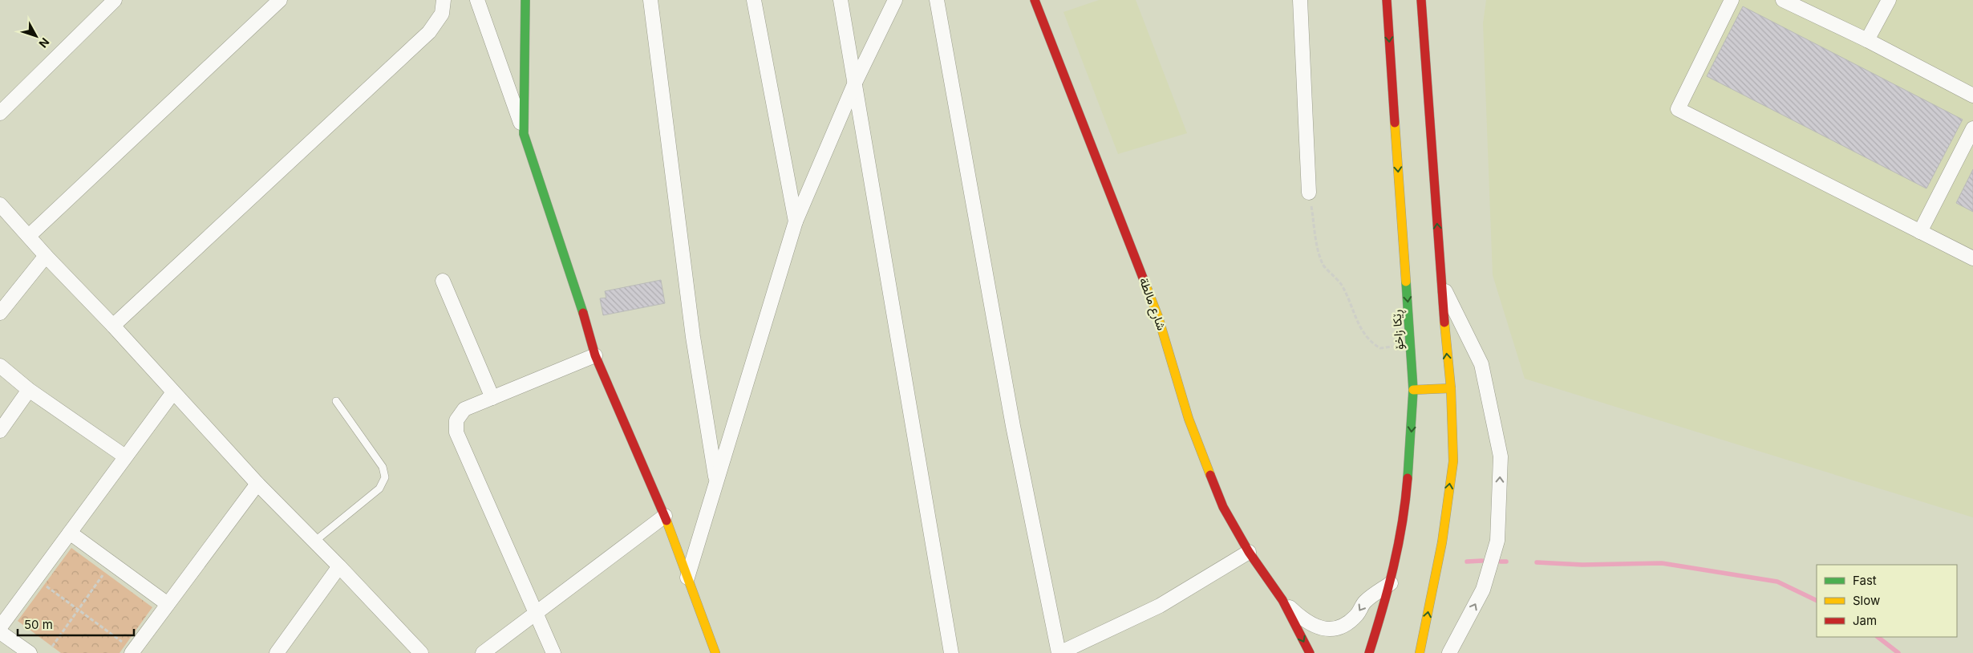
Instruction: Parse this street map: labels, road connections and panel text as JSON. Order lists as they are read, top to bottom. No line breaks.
{"streets":{"main road":["شارع مالطة","ڕێکا زاخۆ"]},"crossings":[["شارع مالطة","ڕێکا زاخۆ"]],"legend":["Fast","Slow","Jam"],"scale_bar":"50 m","north":"bottom right"}
